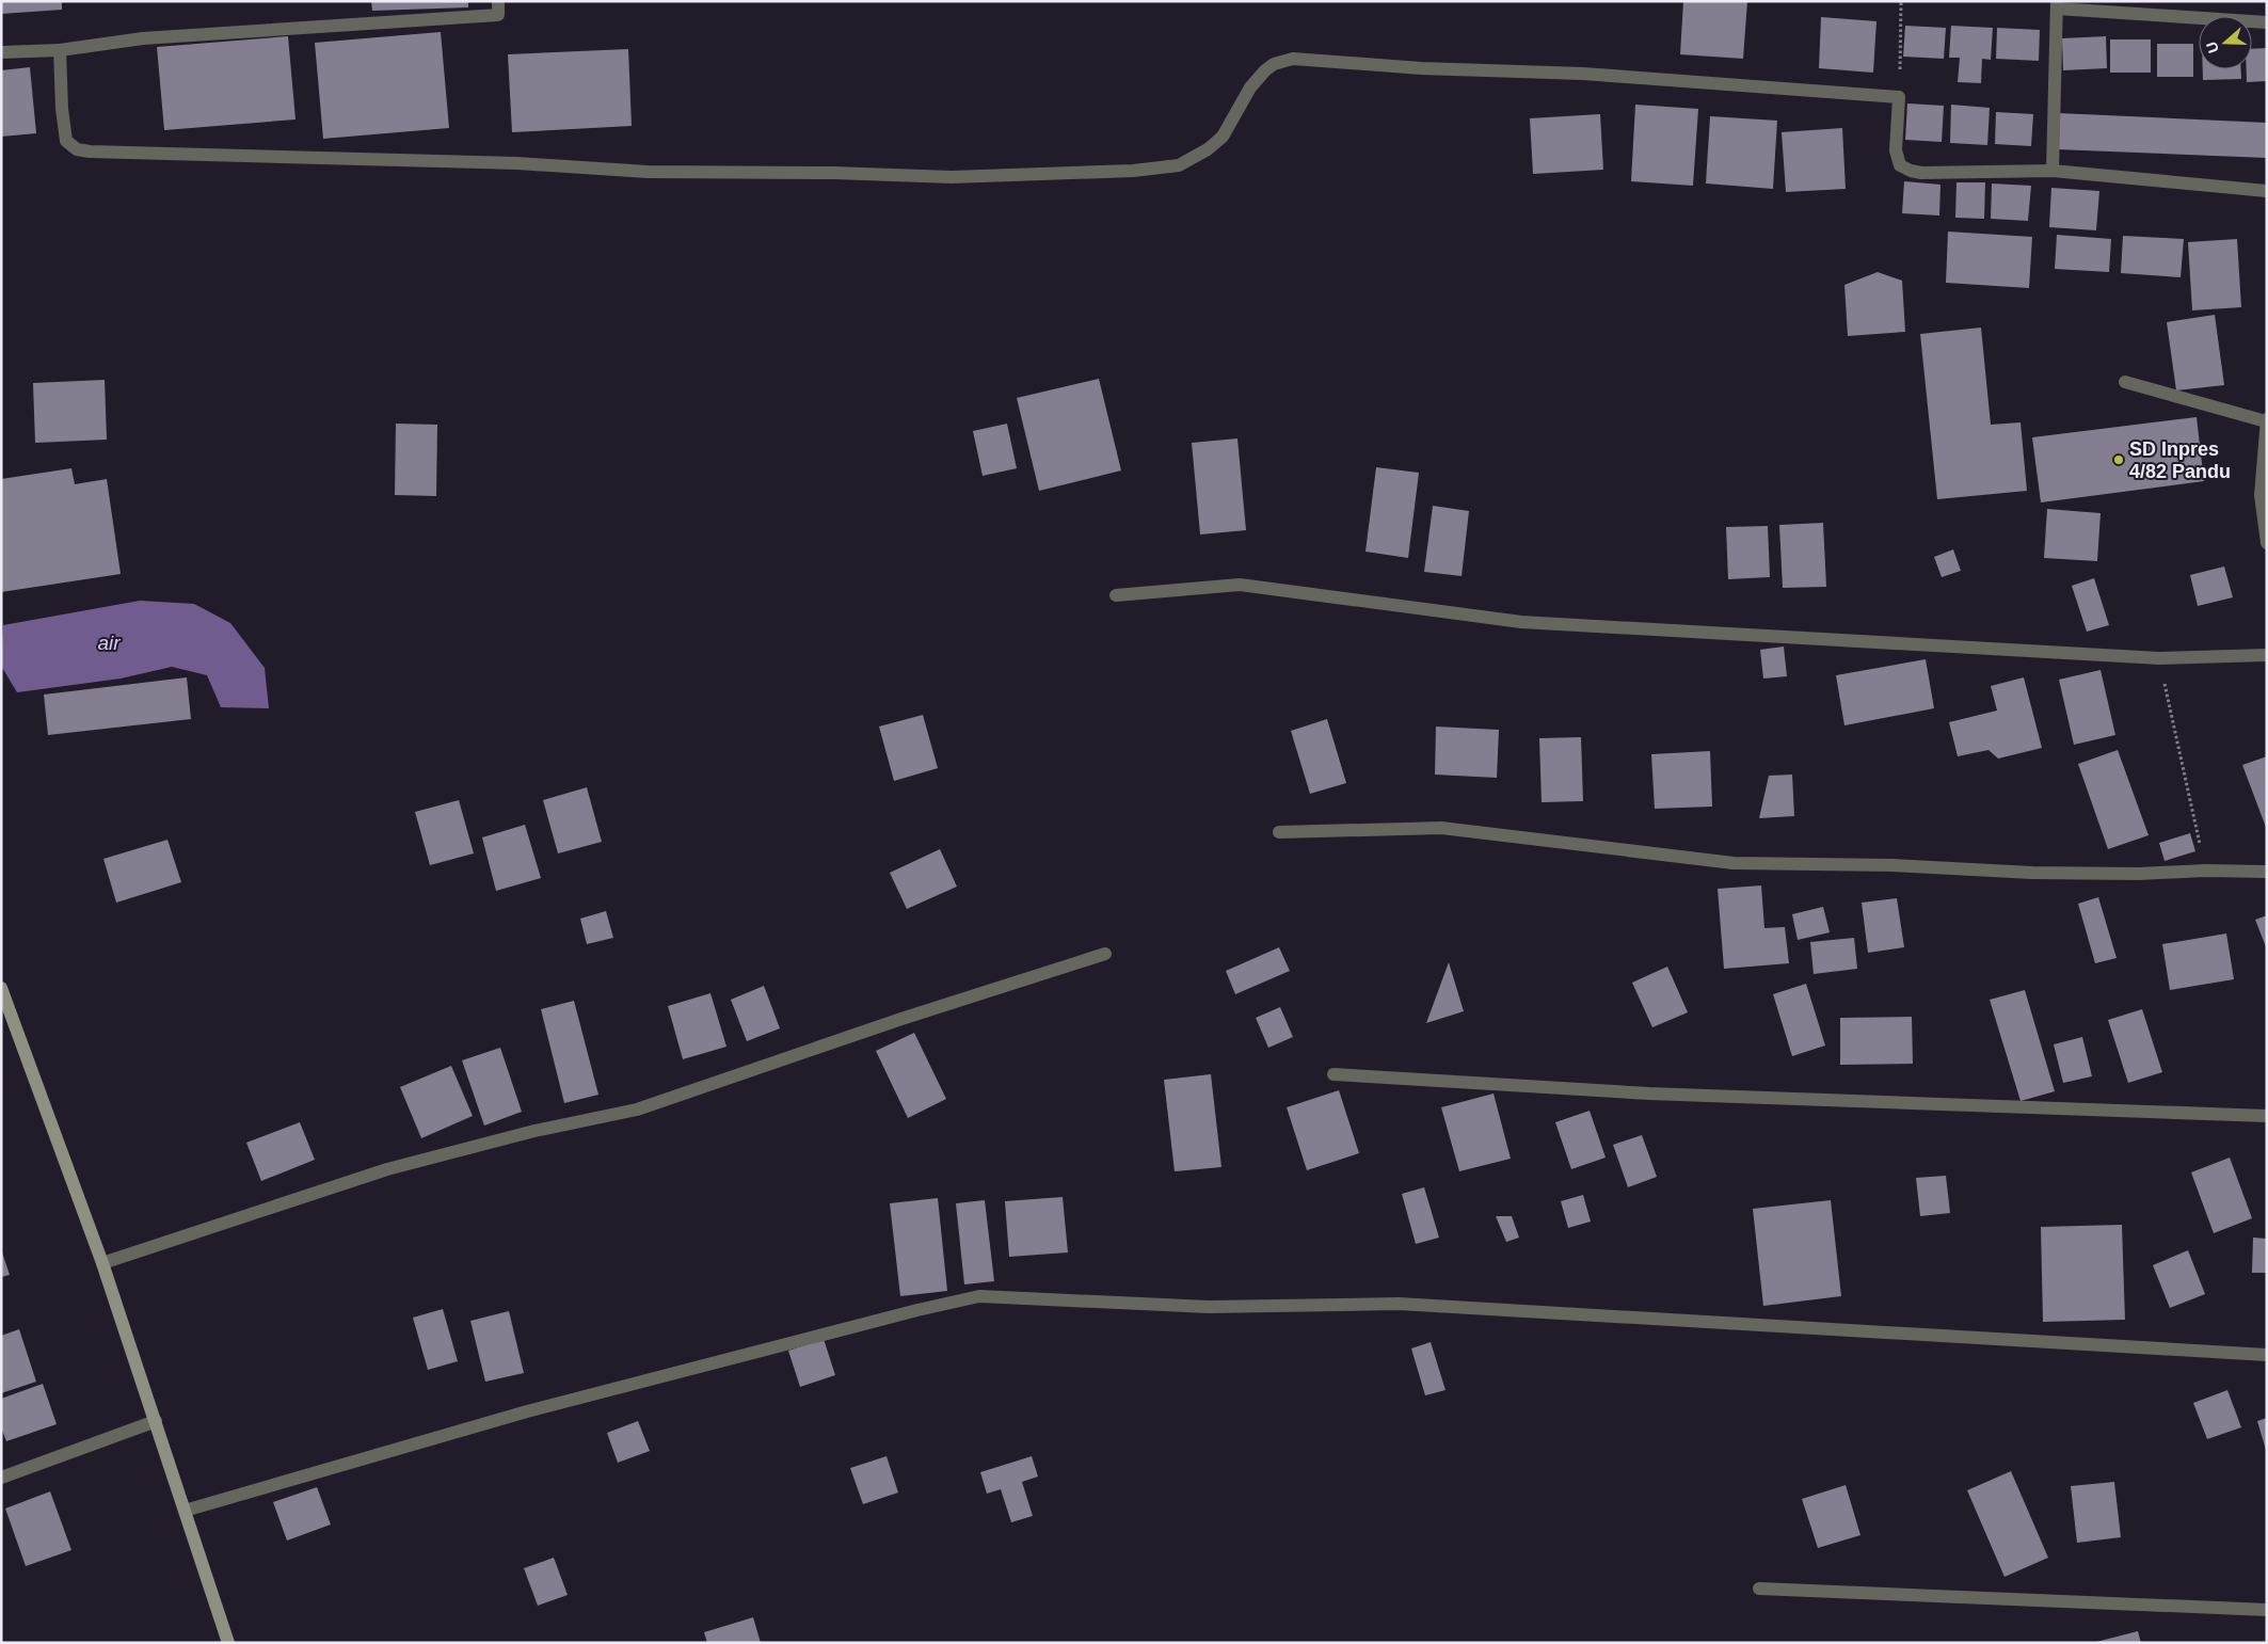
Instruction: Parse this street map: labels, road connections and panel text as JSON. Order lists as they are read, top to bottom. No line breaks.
{"water":["air"],"places":["SD Inpres 4/82 Pandu"],"north":"left"}
